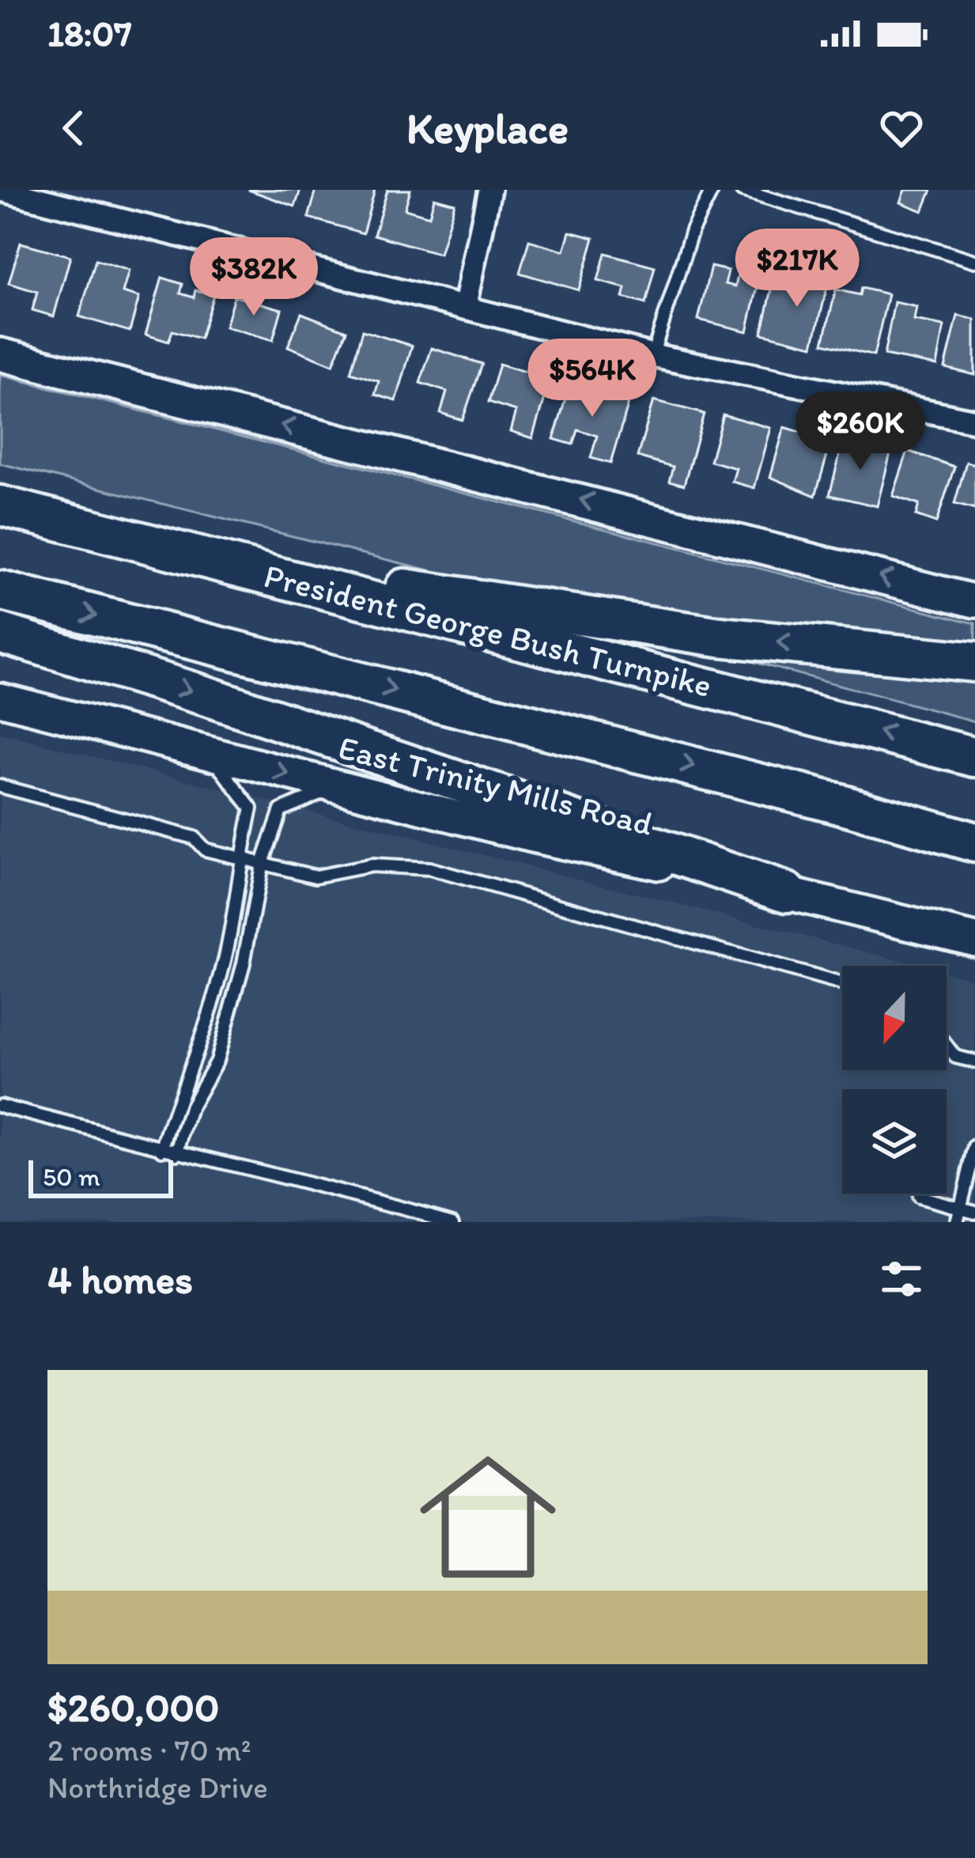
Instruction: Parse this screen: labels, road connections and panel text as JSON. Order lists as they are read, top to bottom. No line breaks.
{"streets":{"highway":["President George Bush Turnpike"],"main road":["East Trinity Mills Road"]},"scale_bar":"50 m","north":"bottom","page":{"status":"18:07","header":"Keyplace","price":["$217K","$382K","$564K","$260K"],"scale":"50 m","heading":"4 homes","list":[{"name":"$260,000","note":"2 rooms · 70 m² · Northridge Drive"}]}}
